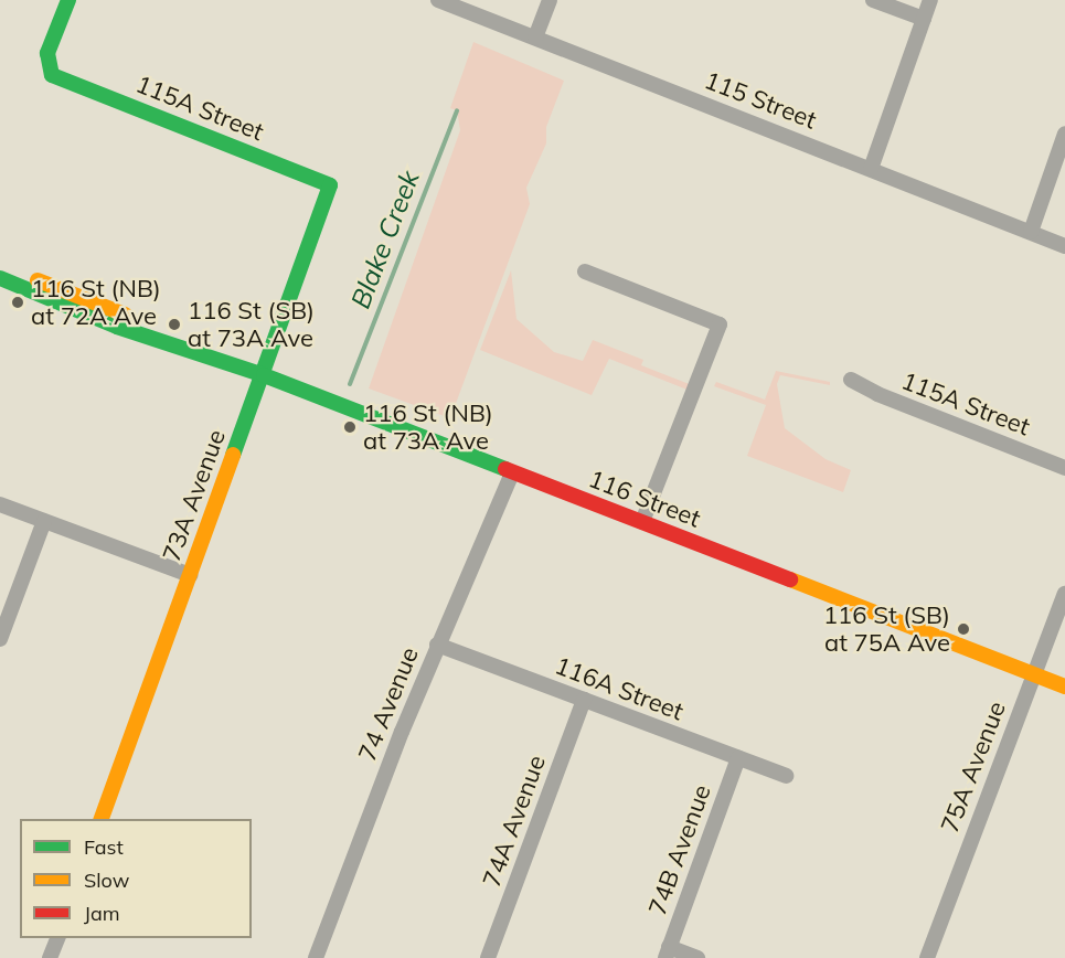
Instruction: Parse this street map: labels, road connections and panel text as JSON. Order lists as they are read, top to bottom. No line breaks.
{"streets":{"street":["115 Street","115A Street","73A Avenue","116 Street","116A Street","74 Avenue","75A Avenue","74A Avenue","74B Avenue"]},"crossings":[["115A Street","73A Avenue"],["73A Avenue","116 Street"],["116 Street","74 Avenue"],["116 Street","75A Avenue"],["116A Street","74 Avenue"],["116A Street","74A Avenue"],["116A Street","74B Avenue"]],"water":["Blake Creek"],"places":["116 St (NB) at 72A Ave","116 St (SB) at 73A Ave","116 St (NB) at 73A Ave","116 St (SB) at 75A Ave"],"legend":["Fast","Slow","Jam"]}
